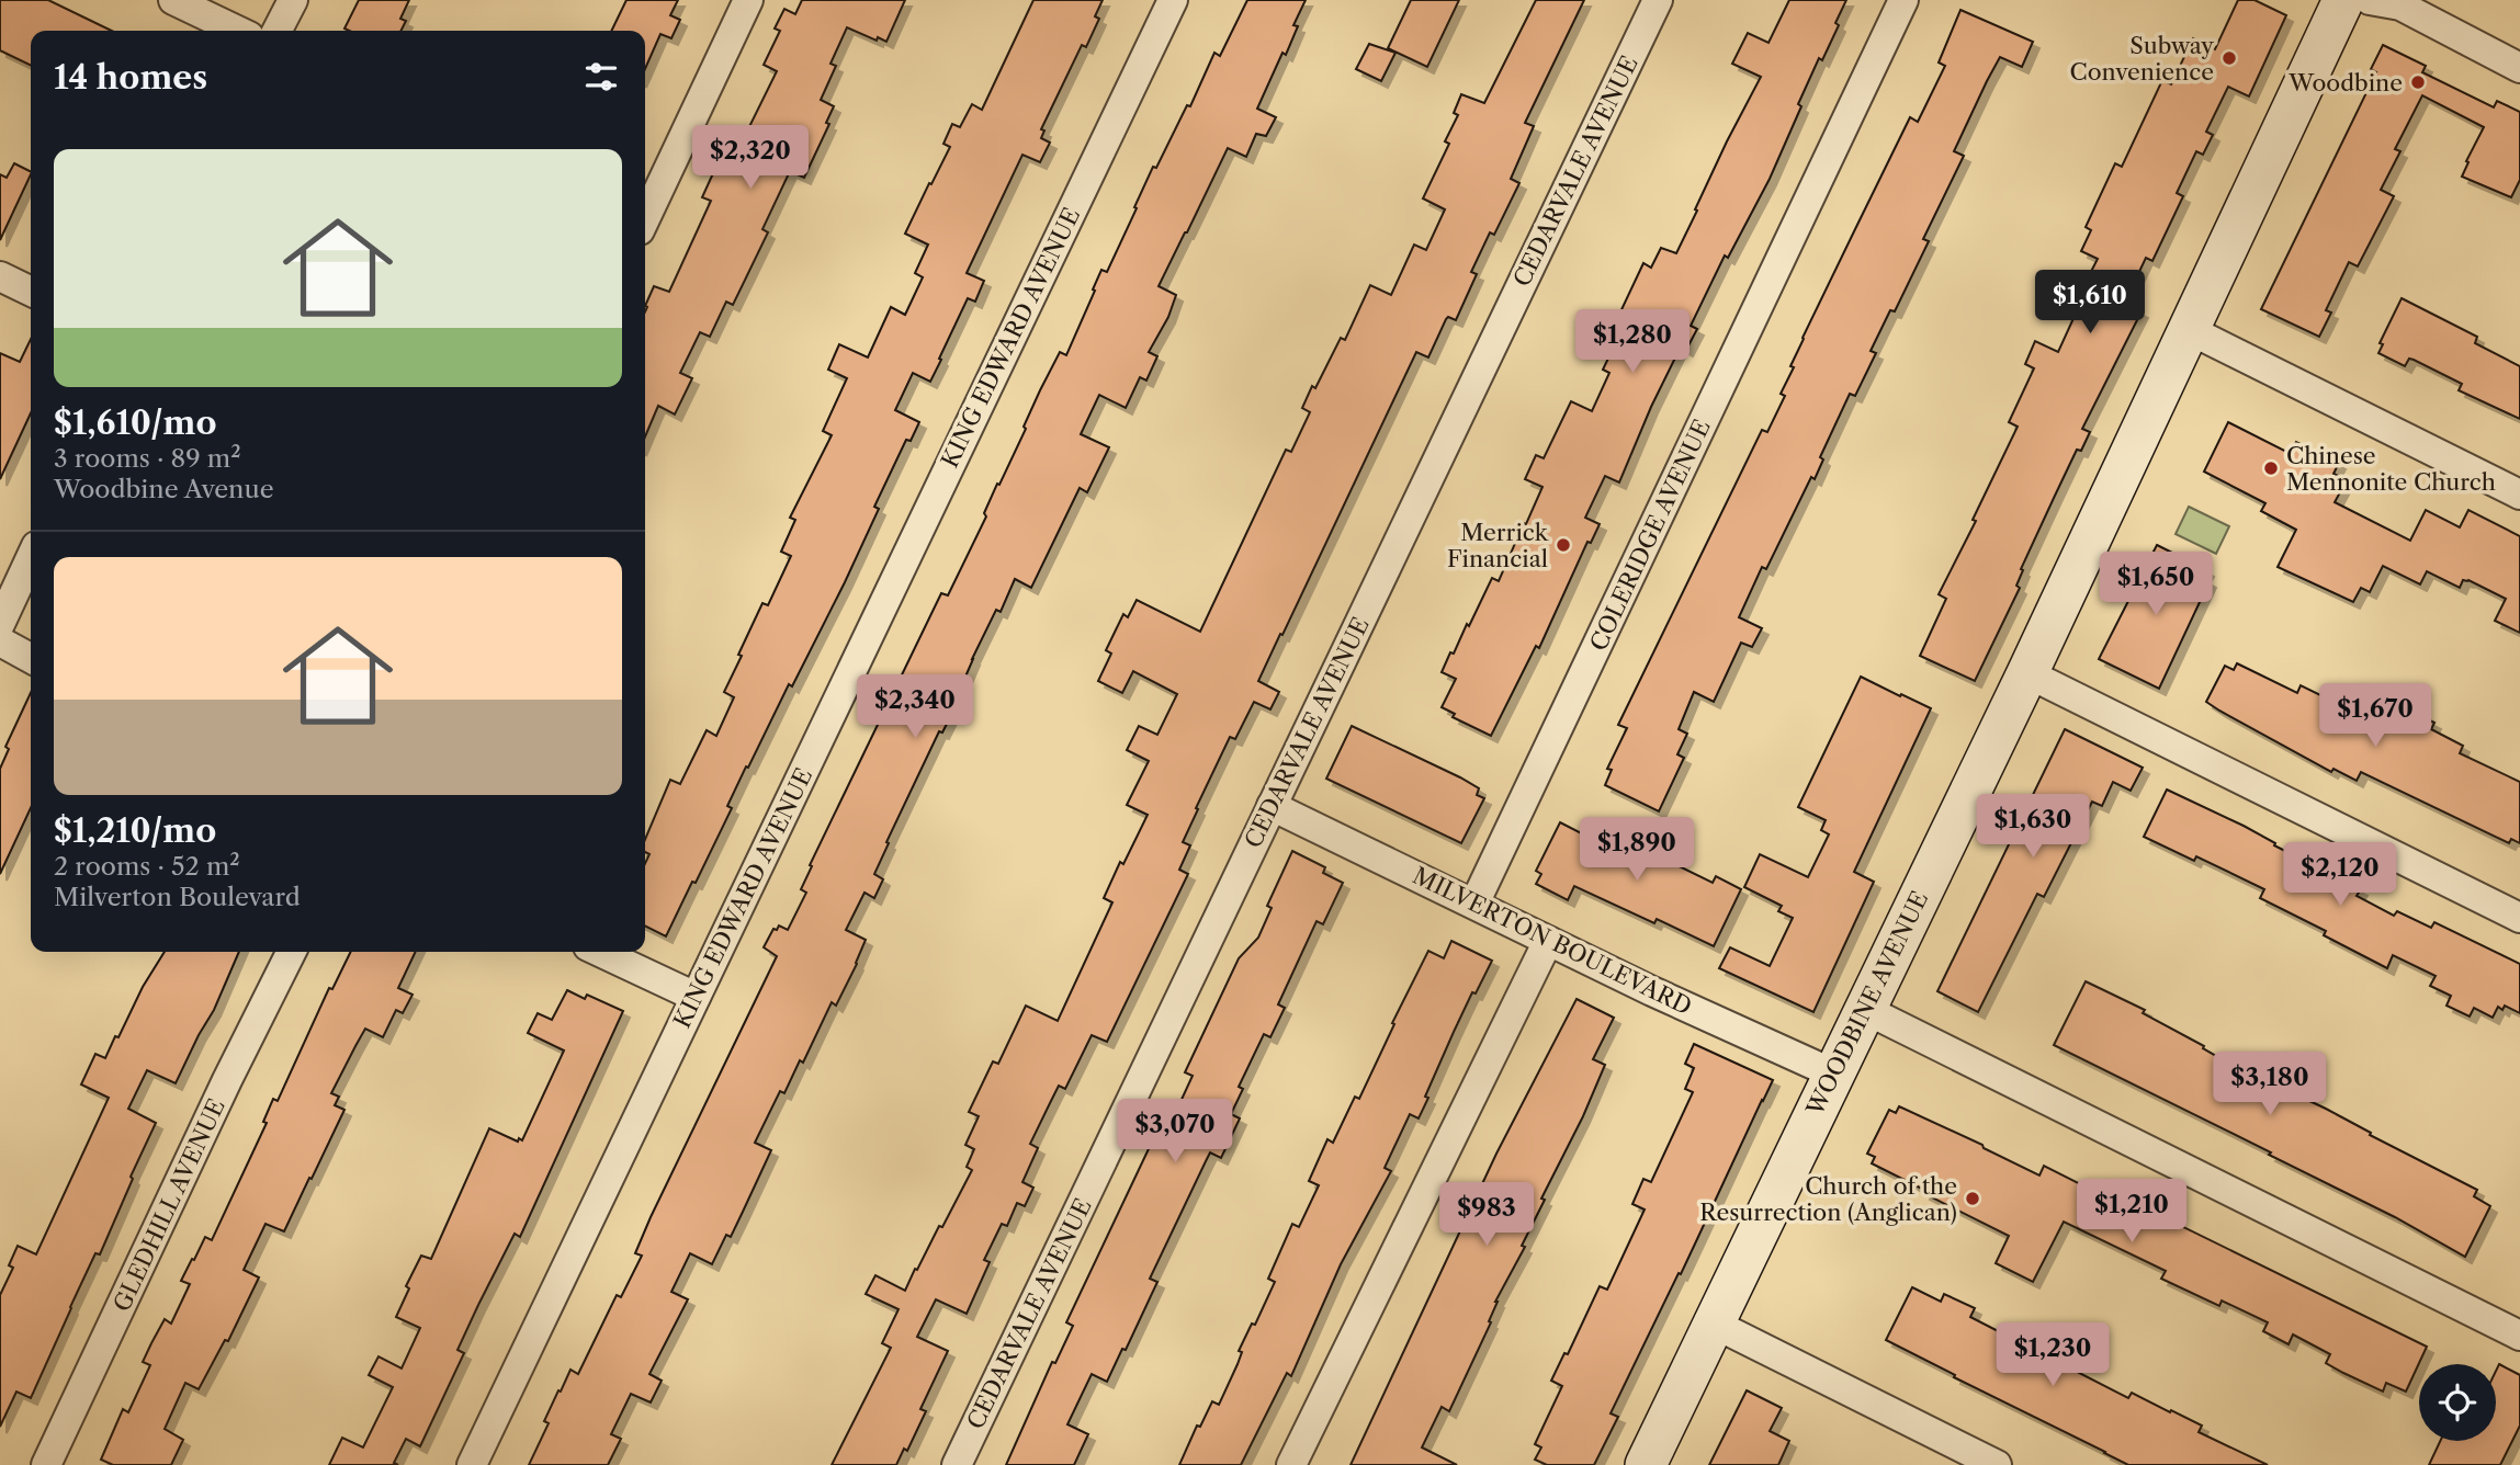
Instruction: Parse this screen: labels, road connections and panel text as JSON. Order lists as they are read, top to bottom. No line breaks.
{"streets":{"main road":["WOODBINE AVENUE"],"street":["CEDARVALE AVENUE","KING EDWARD AVENUE","COLERIDGE AVENUE","MILVERTON BOULEVARD","GLEDHILL AVENUE"]},"crossings":[["CEDARVALE AVENUE","MILVERTON BOULEVARD"],["COLERIDGE AVENUE","MILVERTON BOULEVARD"],["MILVERTON BOULEVARD","WOODBINE AVENUE"]],"places":["Subway Convenience","Woodbine","Chinese Mennonite Church","Merrick Financial","Church of the Resurrection (Anglican)"],"page":{"heading":"14 homes","list":[{"name":"$1,610/mo","note":"3 rooms · 89 m² · Woodbine Avenue"},{"name":"$1,210/mo","note":"2 rooms · 52 m² · Milverton Boulevard"}],"price":["$2,320","$1,610","$1,280","$1,650","$2,340","$1,670","$1,630","$1,890","$2,120","$3,180","$3,070","$1,210","$983","$1,230"]}}
